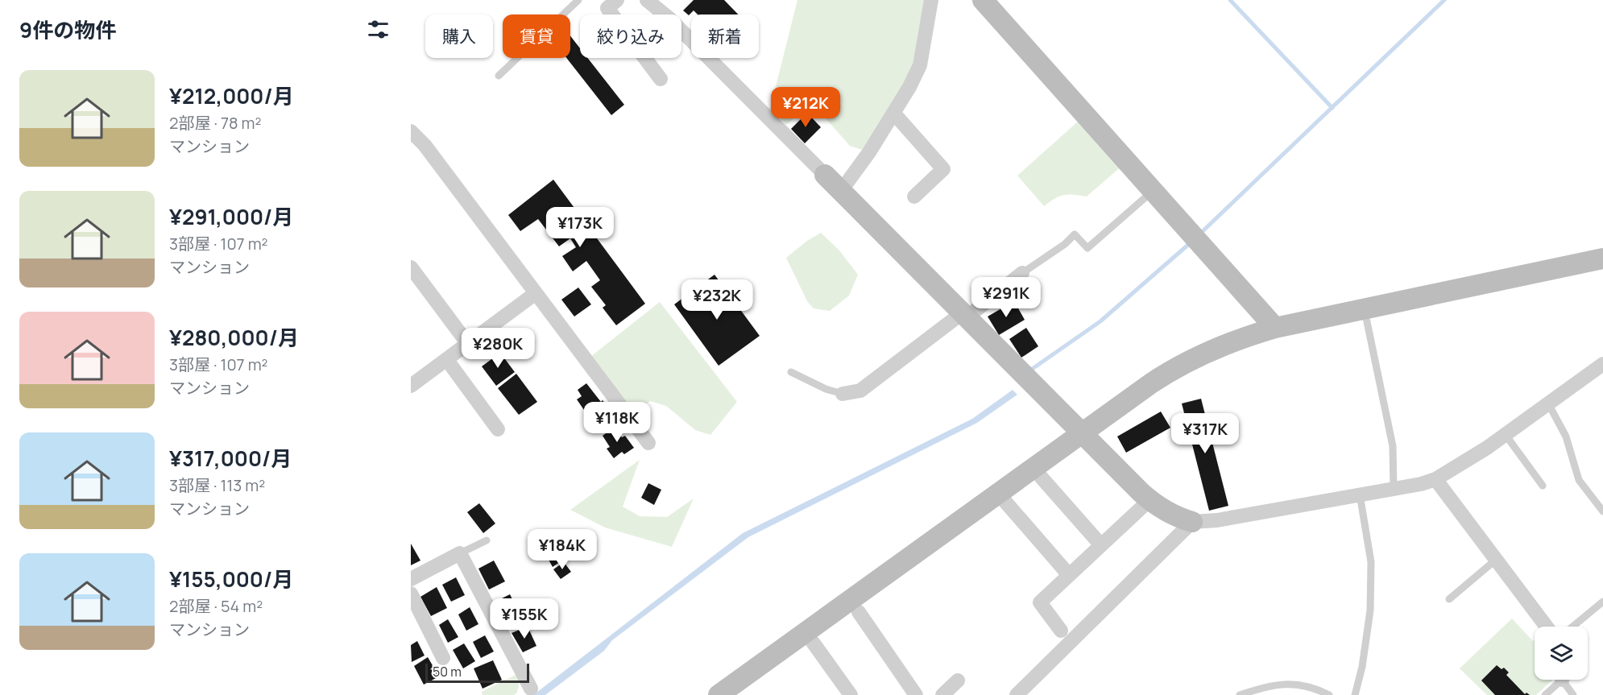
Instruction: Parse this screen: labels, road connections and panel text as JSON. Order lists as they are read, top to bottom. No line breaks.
{"scale_bar":"50 m","page":{"heading":"9件の物件","chip":["購入","賃貸","絞り込み","新着"],"list":[{"name":"¥212,000/月","note":"2部屋 · 78 m² · マンション"},{"name":"¥291,000/月","note":"3部屋 · 107 m² · マンション"},{"name":"¥280,000/月","note":"3部屋 · 107 m² · マンション"},{"name":"¥317,000/月","note":"3部屋 · 113 m² · マンション"},{"name":"¥155,000/月","note":"2部屋 · 54 m² · マンション"}],"price":["¥212K","¥173K","¥291K","¥232K","¥280K","¥118K","¥317K","¥184K","¥155K"],"scale":"50 m"}}
